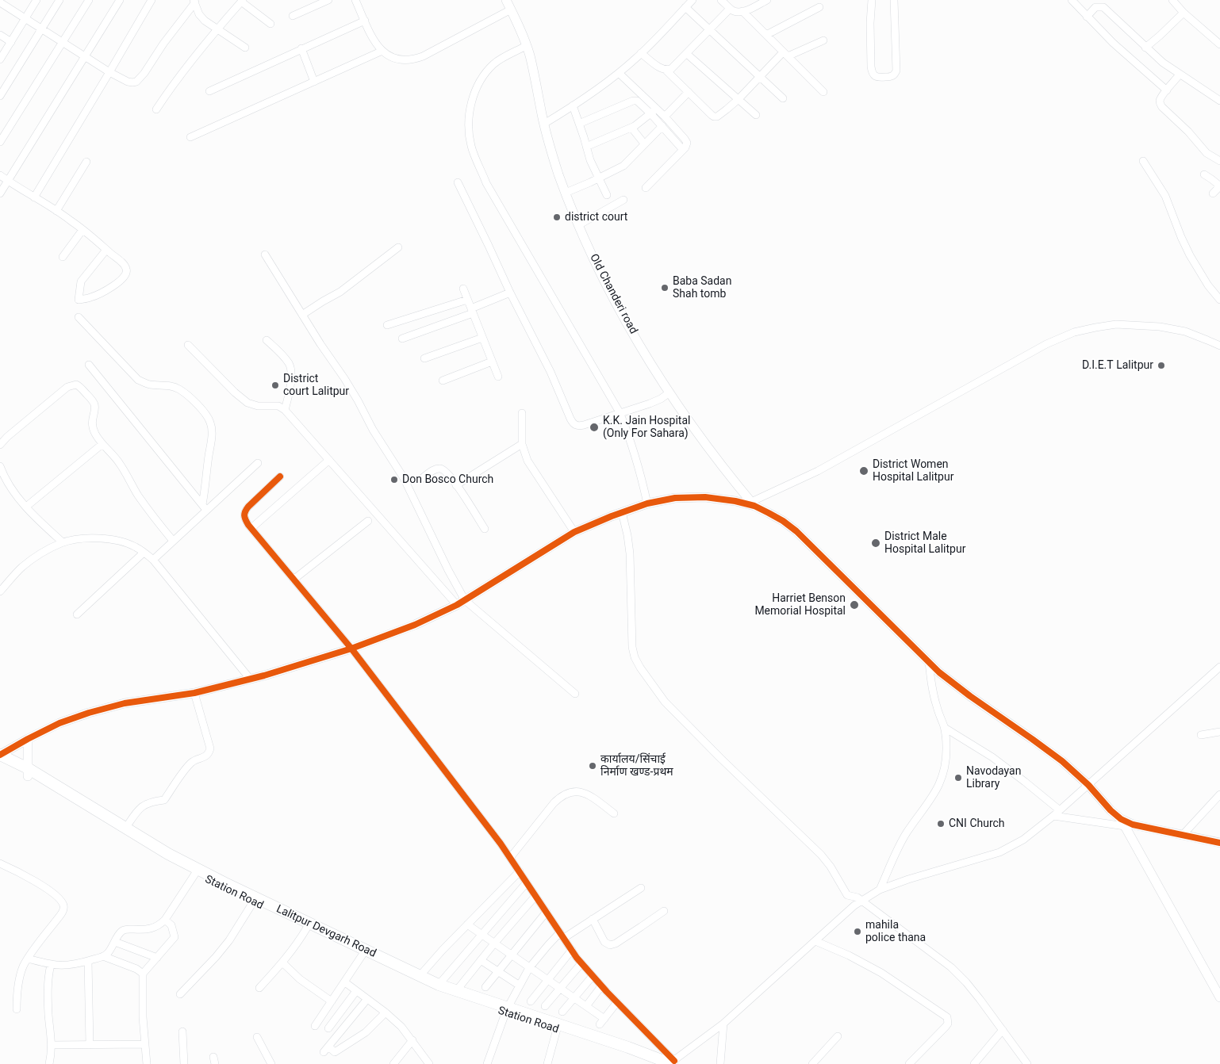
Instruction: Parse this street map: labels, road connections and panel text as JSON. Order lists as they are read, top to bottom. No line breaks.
{"streets":{"main road":["Station Road","Lalitpur Devgarh Road"],"street":["Old Chanderi road"]},"crossings":[["Station Road","Lalitpur Devgarh Road"]],"places":["district court","Baba Sadan Shah tomb","D.I.E.T Lalitpur","District court Lalitpur","K.K. Jain Hospital (Only For Sahara)","District Women Hospital Lalitpur","Don Bosco Church","District Male Hospital Lalitpur","Harriet Benson Memorial Hospital","कार्यालय/सिंचाई निर्माण खण्ड-प्रथम","Navodayan Library","CNI Church","mahila police thana"]}
